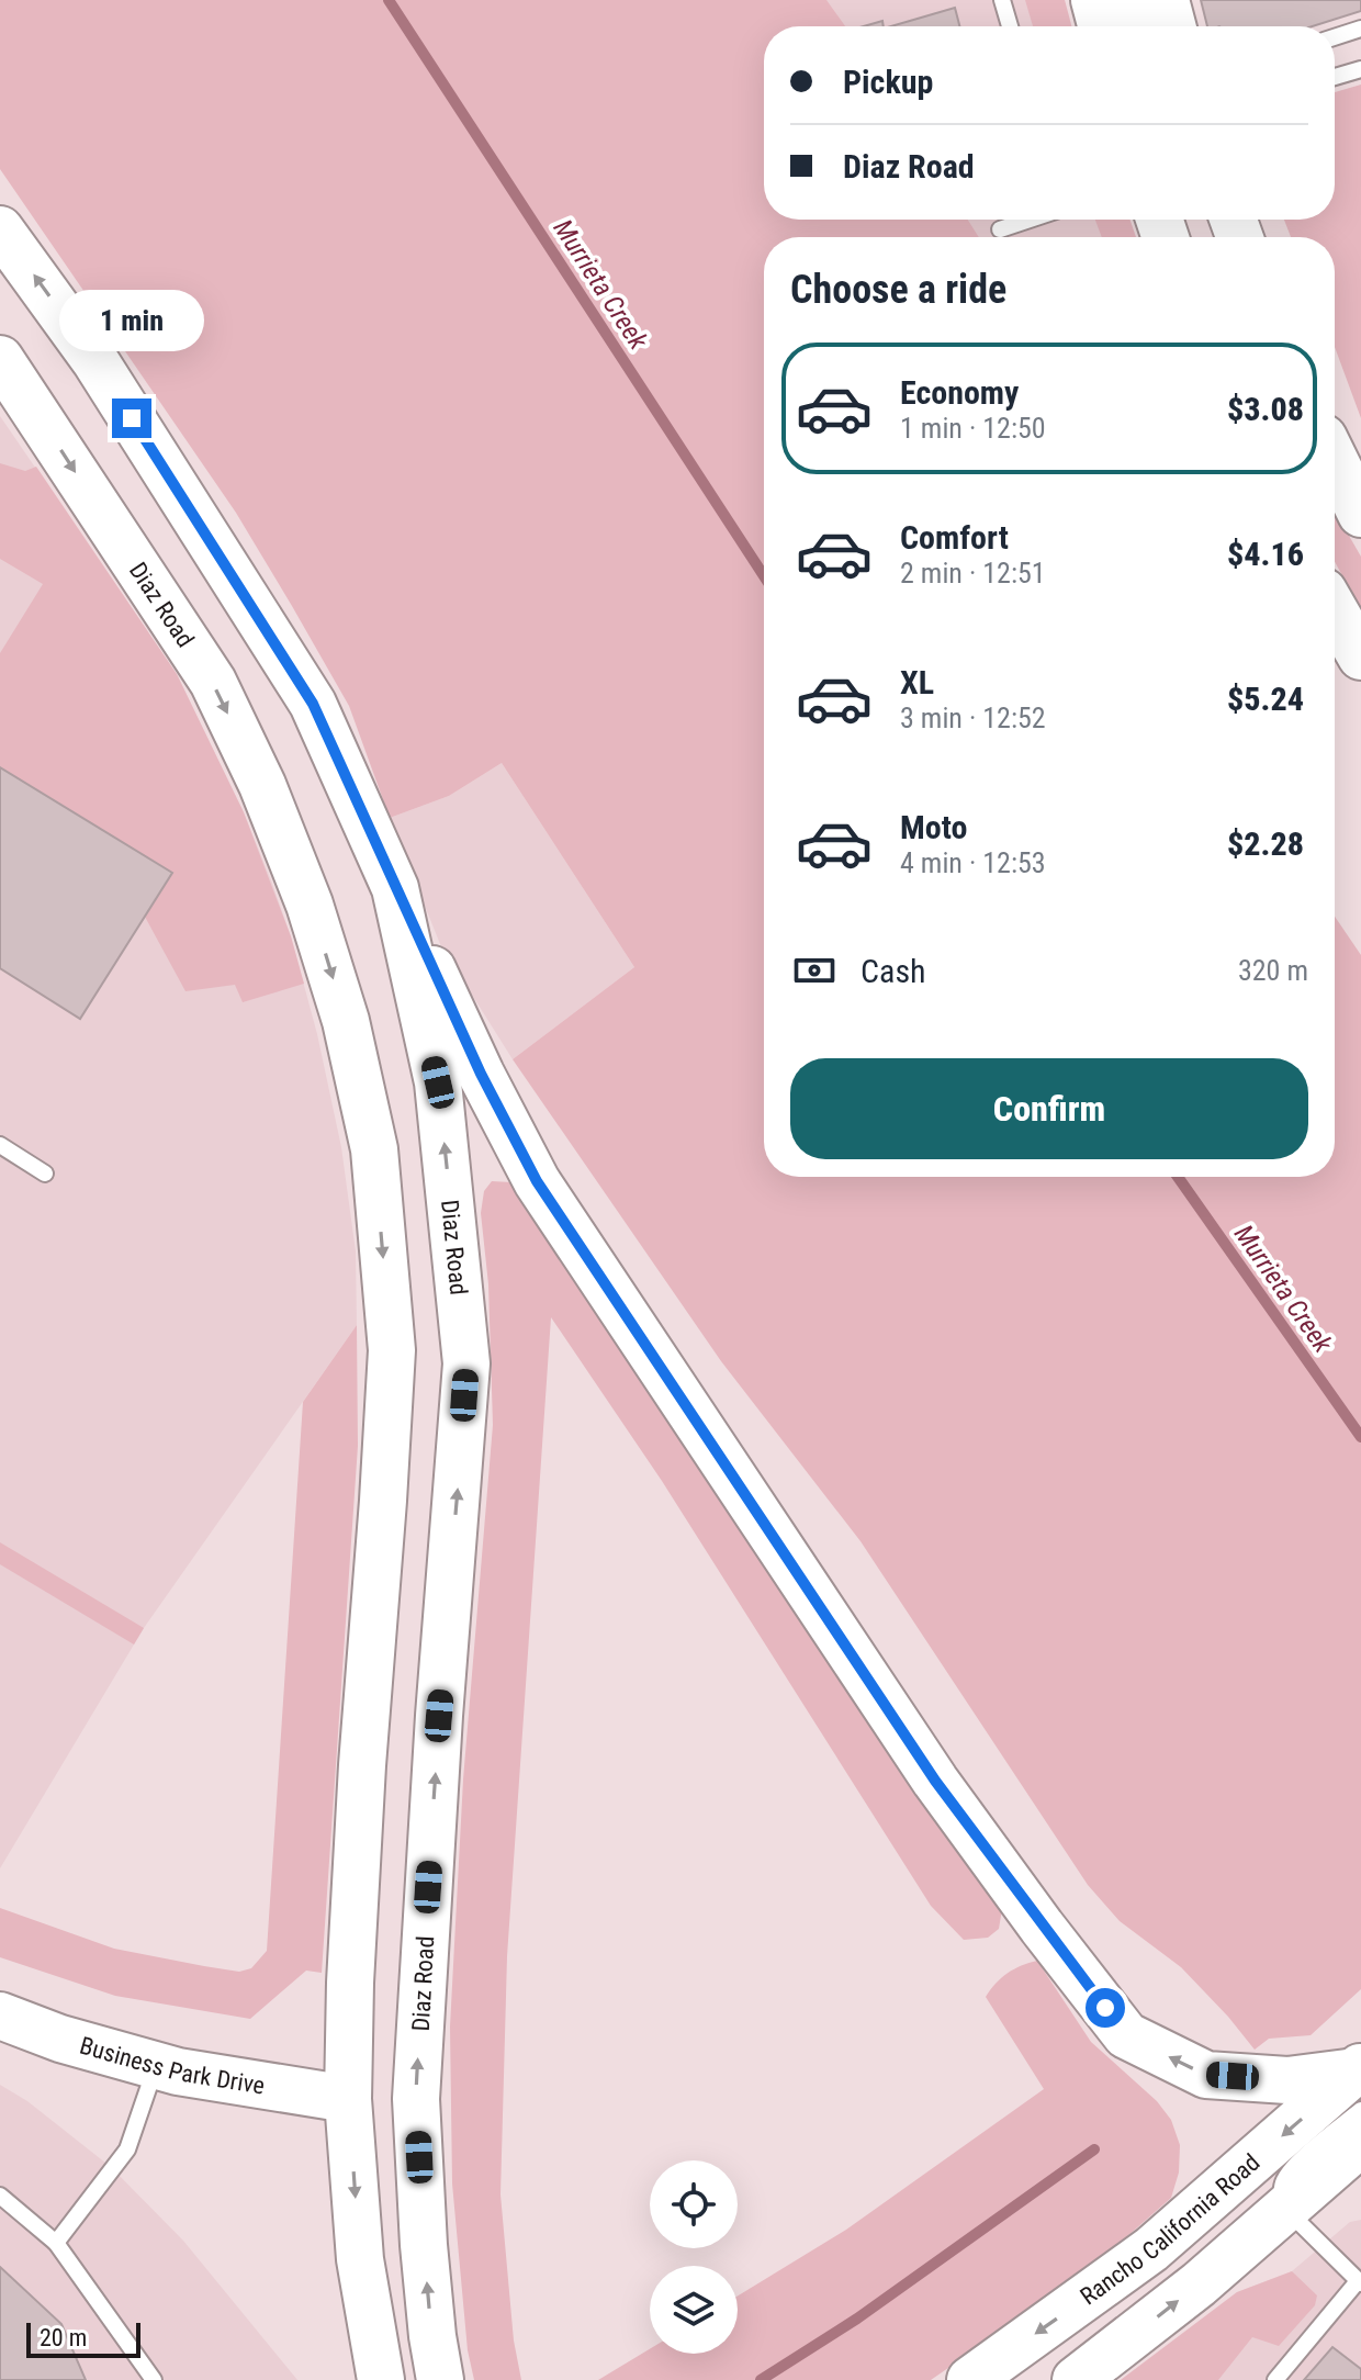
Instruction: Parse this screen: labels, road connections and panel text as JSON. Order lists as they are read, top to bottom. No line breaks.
{"streets":{"main road":["Diaz Road","Business Park Drive","Rancho California Road"]},"crossings":[["Diaz Road","Business Park Drive"]],"water":["Murrieta Creek"],"scale_bar":"20 m","page":{"banner":["Pickup","Diaz Road"],"heading":"Choose a ride","bubble":"1 min","list":[{"name":"Economy","note":"1 min · 12:50","value":"$3.08"},{"name":"Comfort","note":"2 min · 12:51","value":"$4.16"},{"name":"XL","note":"3 min · 12:52","value":"$5.24"},{"name":"Moto","note":"4 min · 12:53","value":"$2.28"}],"pay":["Cash","320 m"],"buttons":"Confirm","scale":"20 m"}}
